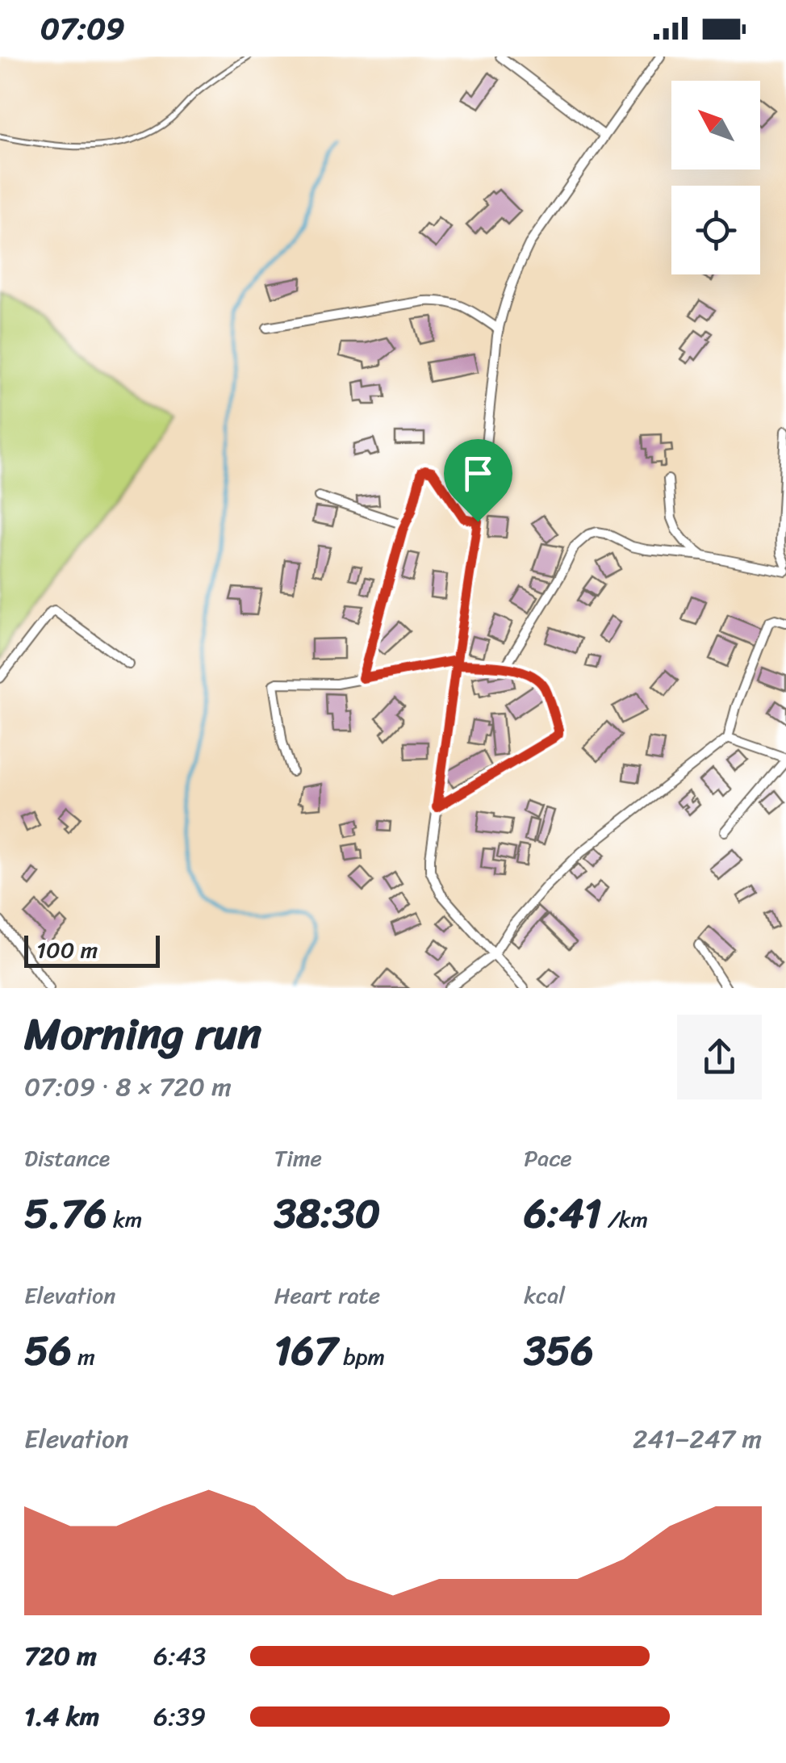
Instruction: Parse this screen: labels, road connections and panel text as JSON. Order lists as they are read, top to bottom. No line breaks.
{"scale_bar":"100 m","north":"top left","page":{"status":"07:09","scale":"100 m","heading":["Morning run","07:09 · 8 × 720 m"],"stats":[["Distance","5.76 km"],["Time","38:30"],["Pace","6:41 /km"],["Elevation","56 m"],["Heart rate","167 bpm"],["kcal","356"]],"chart":["Elevation","241–247 m"],"list":[{"name":"720 m","note":"6:43"},{"name":"1.4 km","note":"6:39"}]}}
